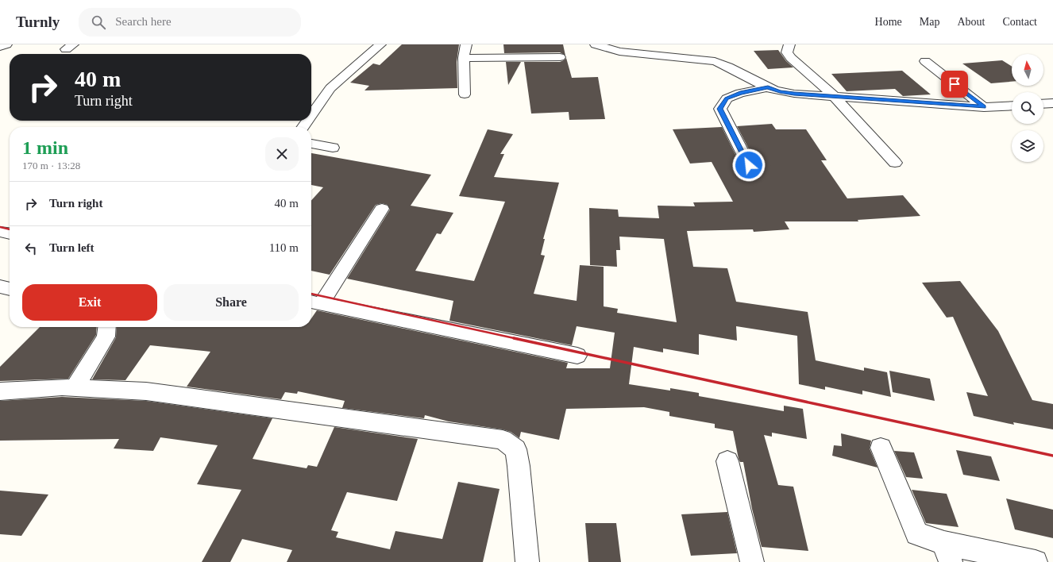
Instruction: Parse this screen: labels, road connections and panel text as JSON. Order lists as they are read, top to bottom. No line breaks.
{"north":"top","page":{"header":"Turnly","search":"Search here","nav":["Home","Map","About","Contact"],"turn":["40 m","Turn right"],"heading":["1 min","170 m · 13:28"],"list":[{"name":"Turn right","value":"40 m"},{"name":"Turn left","value":"110 m"}],"buttons":["Exit","Share"]}}
